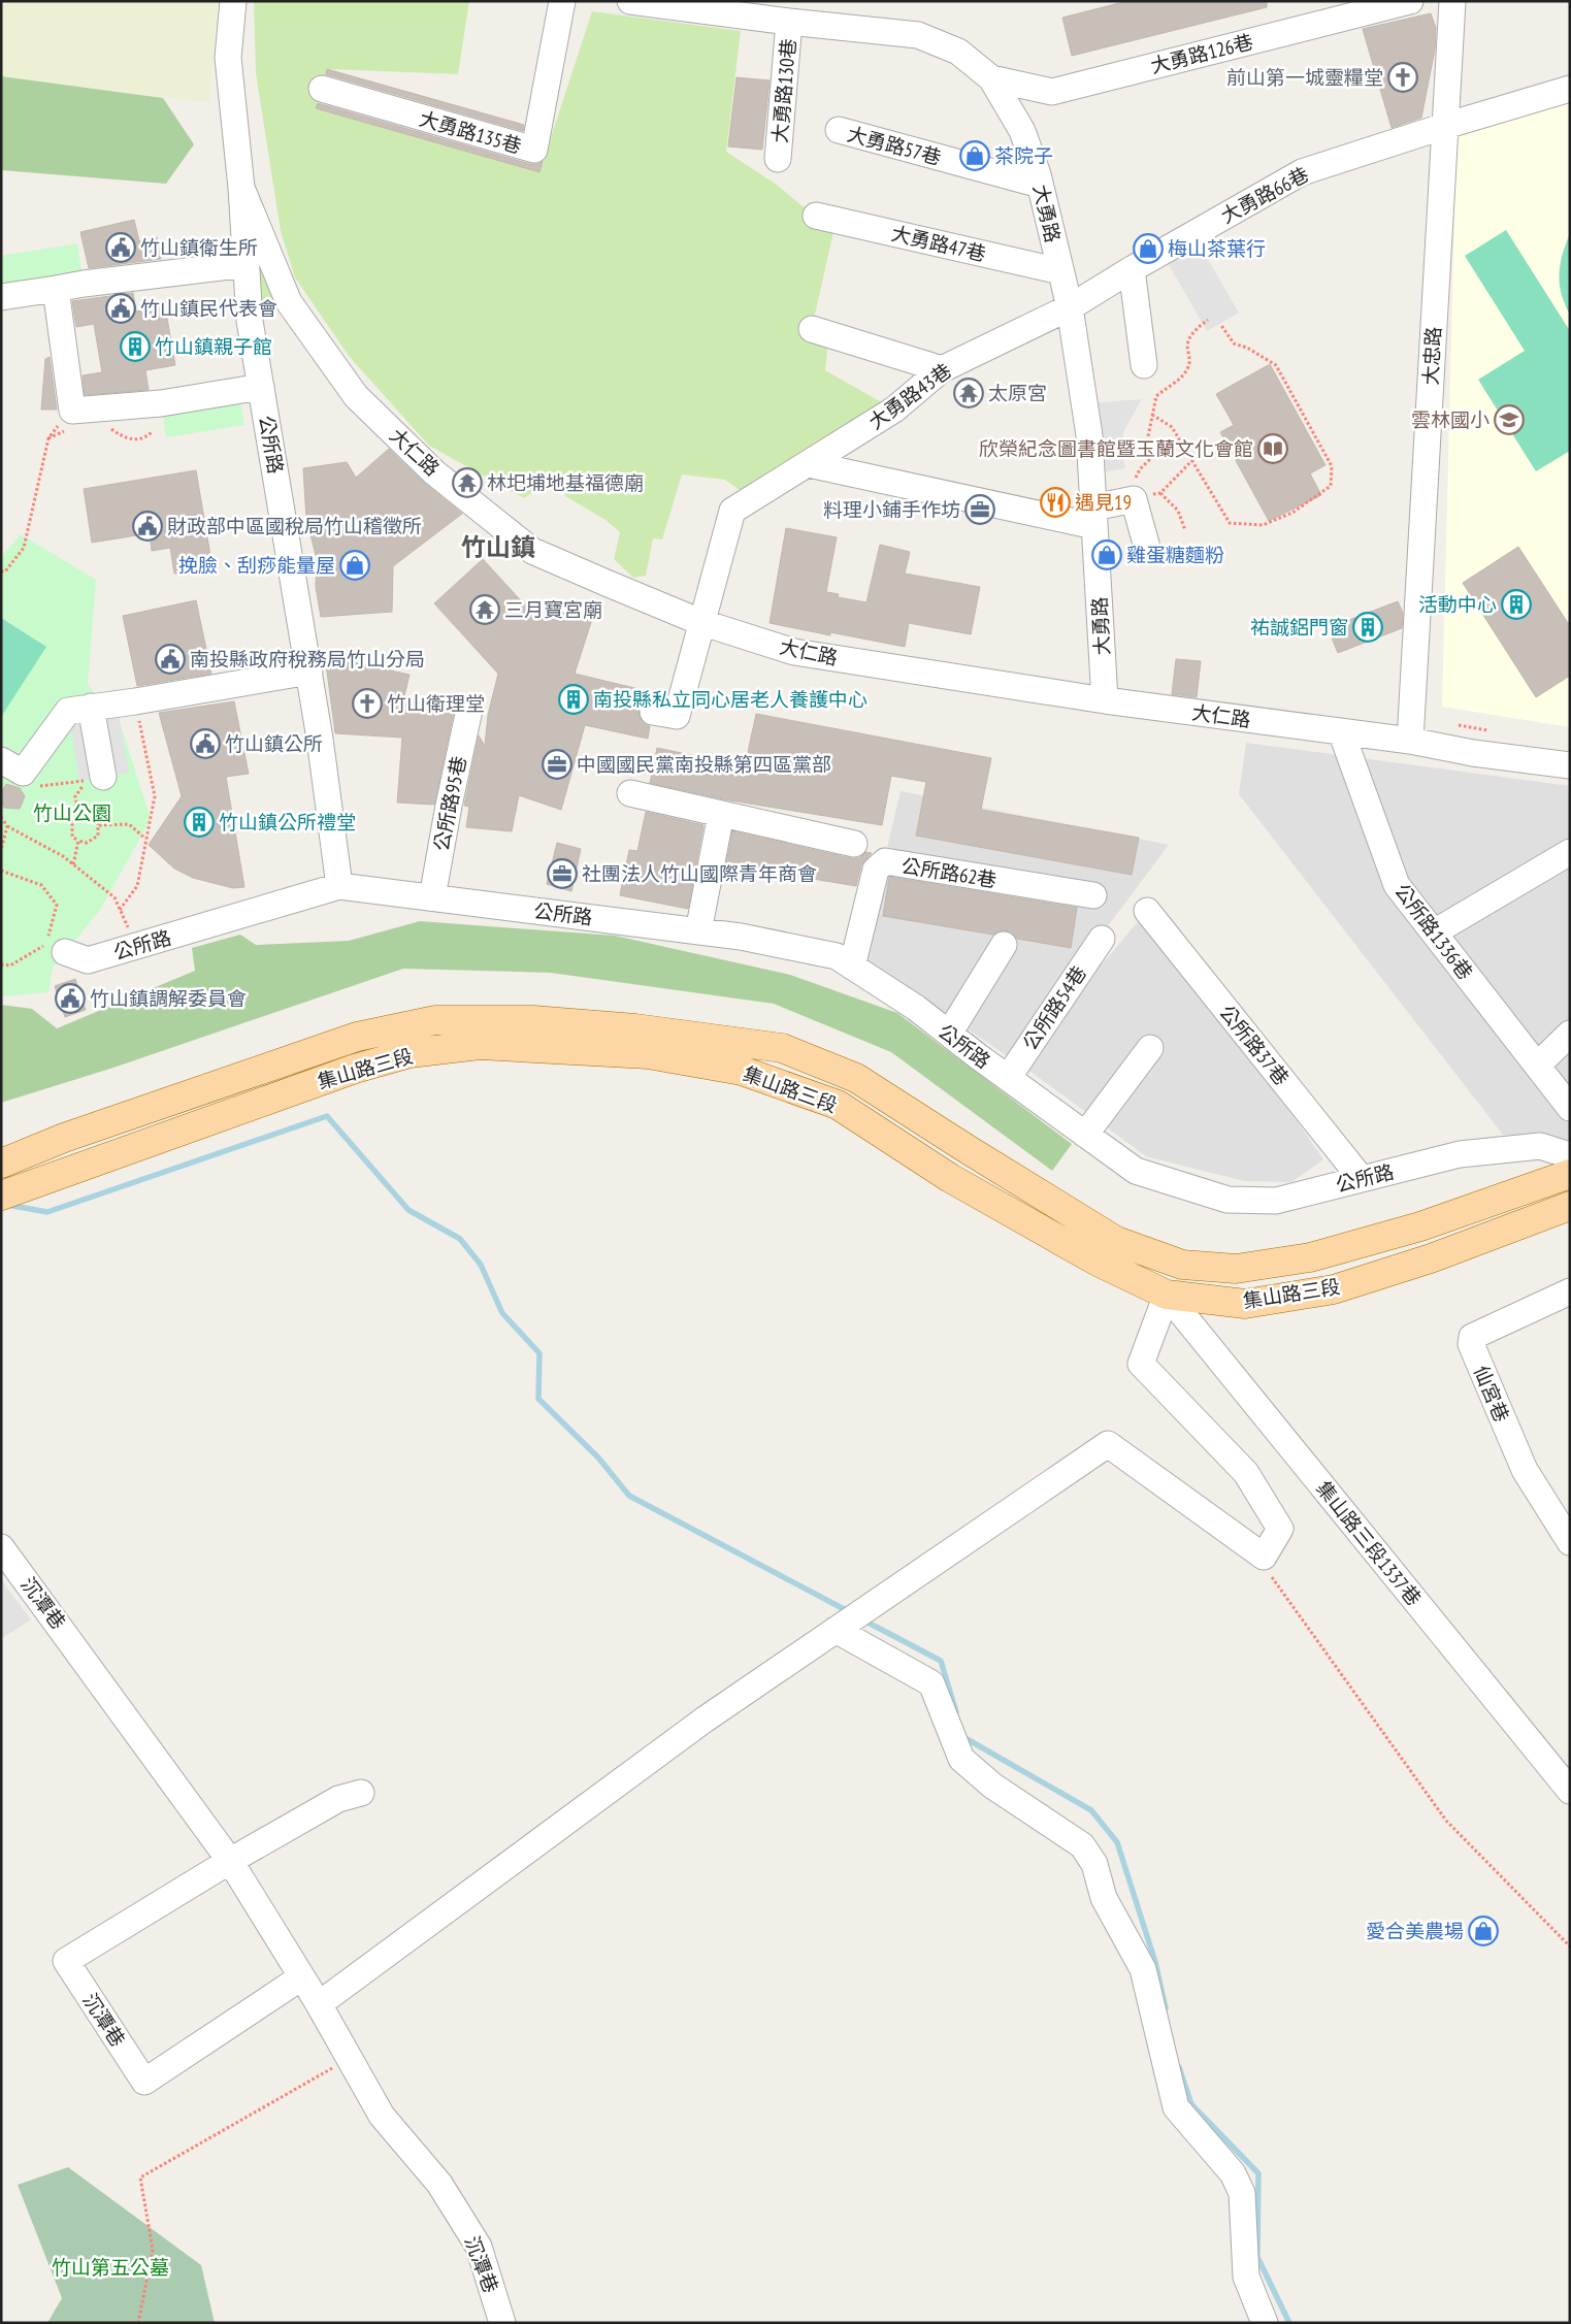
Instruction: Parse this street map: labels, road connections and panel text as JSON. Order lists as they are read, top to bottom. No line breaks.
{"streets":{"main road":["集山路三段"],"street":["大勇路126巷","大勇路130巷","大勇路135巷","大勇路57巷","大勇路66巷","大勇路","大勇路47巷","大忠路","大勇路43巷","公所路","大仁路","公所路95巷","公所路62巷","公所路1336巷","公所路54巷","公所路37巷","仙宮巷","集山路三段1337巷","沉潭巷"]},"crossings":[["大勇路126巷","大勇路"],["大勇路130巷","大勇路"],["大勇路57巷","大勇路"],["大勇路66巷","大勇路"],["大勇路66巷","大忠路"],["大勇路66巷","大勇路43巷"],["大勇路","大勇路47巷"],["大勇路","大勇路43巷"],["大勇路","大仁路"],["大忠路","大仁路"],["大勇路43巷","大仁路"],["公所路","大仁路"],["公所路","公所路95巷"],["公所路","公所路62巷"],["公所路","公所路54巷"],["公所路","公所路37巷"],["大仁路","公所路1336巷"],["集山路三段","集山路三段1337巷"]],"districts":["竹山鎮"],"parks":["竹山公園","竹山第五公墓"],"places":{"church":["前山第一城靈糧堂","竹山衛理堂"],"shop":["茶院子","梅山茶葉行","雞蛋糖麵粉","挽臉、刮痧能量屋","愛合美農場"],"public building":["竹山鎮衛生所","竹山鎮民代表會","財政部中區國稅局竹山稽徵所","南投縣政府稅務局竹山分局","竹山鎮公所","竹山鎮調解委員會"],"building":["竹山鎮親子館","活動中心","祐誠鋁門窗","南投縣私立同心居老人養護中心","竹山鎮公所禮堂"],"temple":["太原宮","林圯埔地基福德廟","三月寶宮廟"],"school or university":["雲林國小"],"library":["欣榮紀念圖書館暨玉蘭文化會館"],"restaurant":["遇見19"],"office":["料理小鋪手作坊","中國國民黨南投縣第四區黨部","社團法人竹山國際青年商會"]}}
